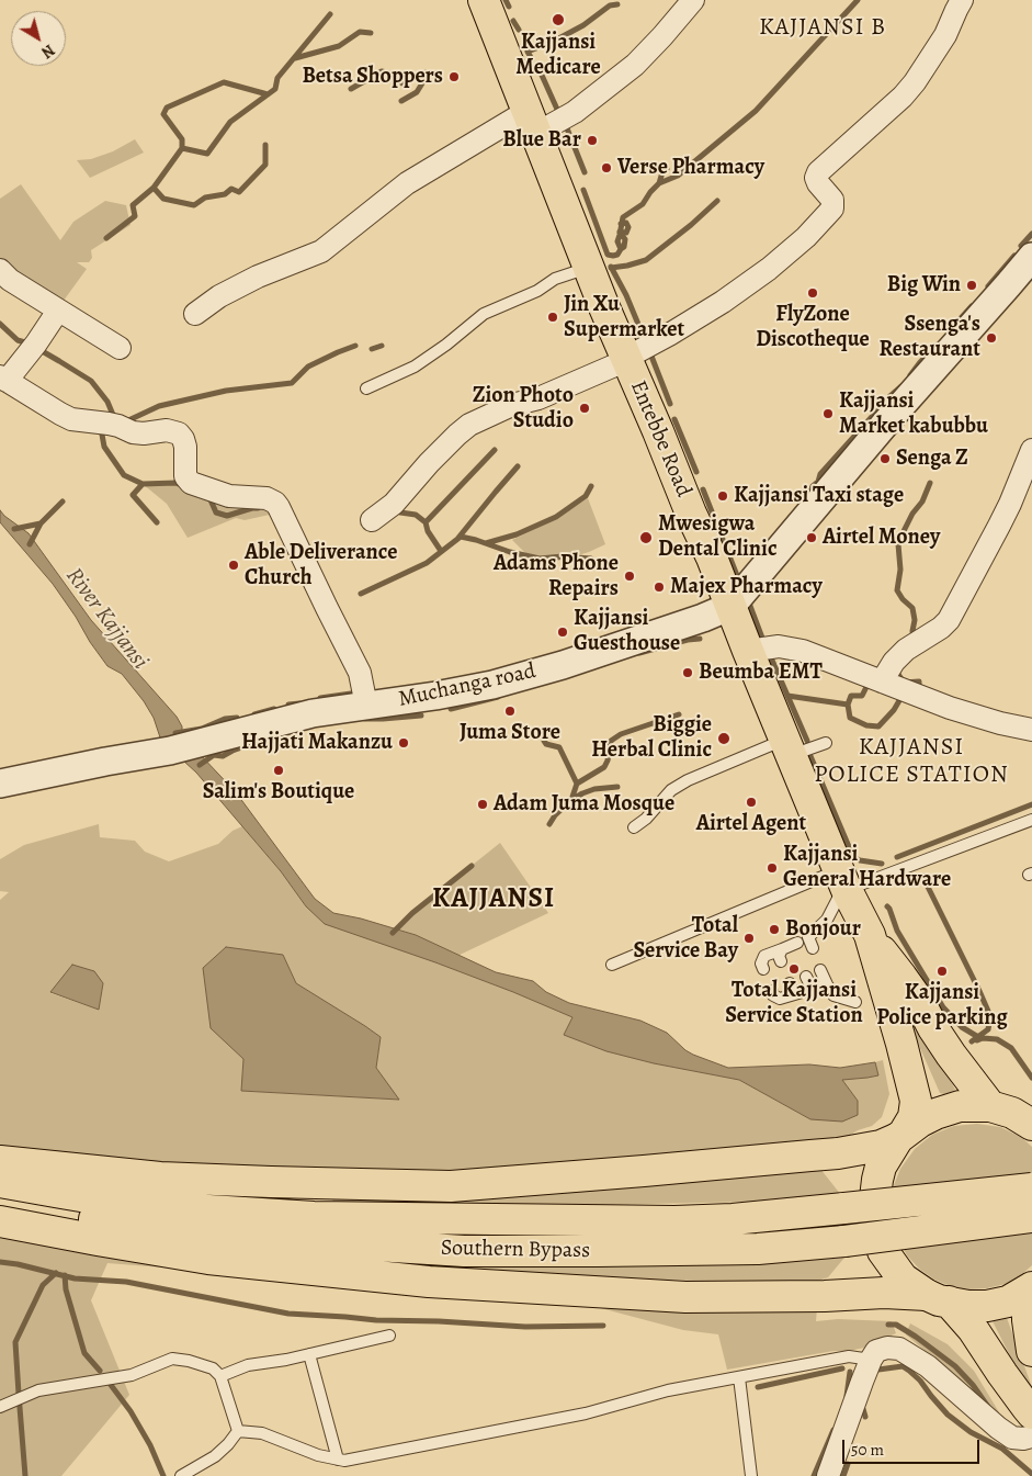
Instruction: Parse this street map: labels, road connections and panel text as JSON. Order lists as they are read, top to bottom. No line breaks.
{"streets":{"main road":["Entebbe Road","Southern Bypass"],"street":["Muchanga road"]},"crossings":[["Entebbe Road","Muchanga road"]],"districts":["KAJJANSI B","KAJJANSI POLICE STATION","KAJJANSI"],"water":["River Kajjansi"],"places":["Kajjansi Medicare","Betsa Shoppers","Blue Bar","Verse Pharmacy","Big Win","FlyZone Discotheque","Jin Xu Supermarket","Ssenga's Restaurant","Zion Photo Studio","Kajjansi Market kabubbu","Senga Z","Kajjansi Taxi stage","Mwesigwa Dental Clinic","Airtel Money","Able Deliverance Church","Adams Phone Repairs","Majex Pharmacy","Kajjansi Guesthouse","Beumba EMT","Juma Store","Biggie Herbal Clinic","Hajjati Makanzu","Salim's Boutique","Airtel Agent","Adam Juma Mosque","Kajjansi General Hardware","Bonjour","Total Service Bay","Total Kajjansi Service Station","Kajjansi Police parking"],"scale_bar":"50 m","north":"bottom right"}
